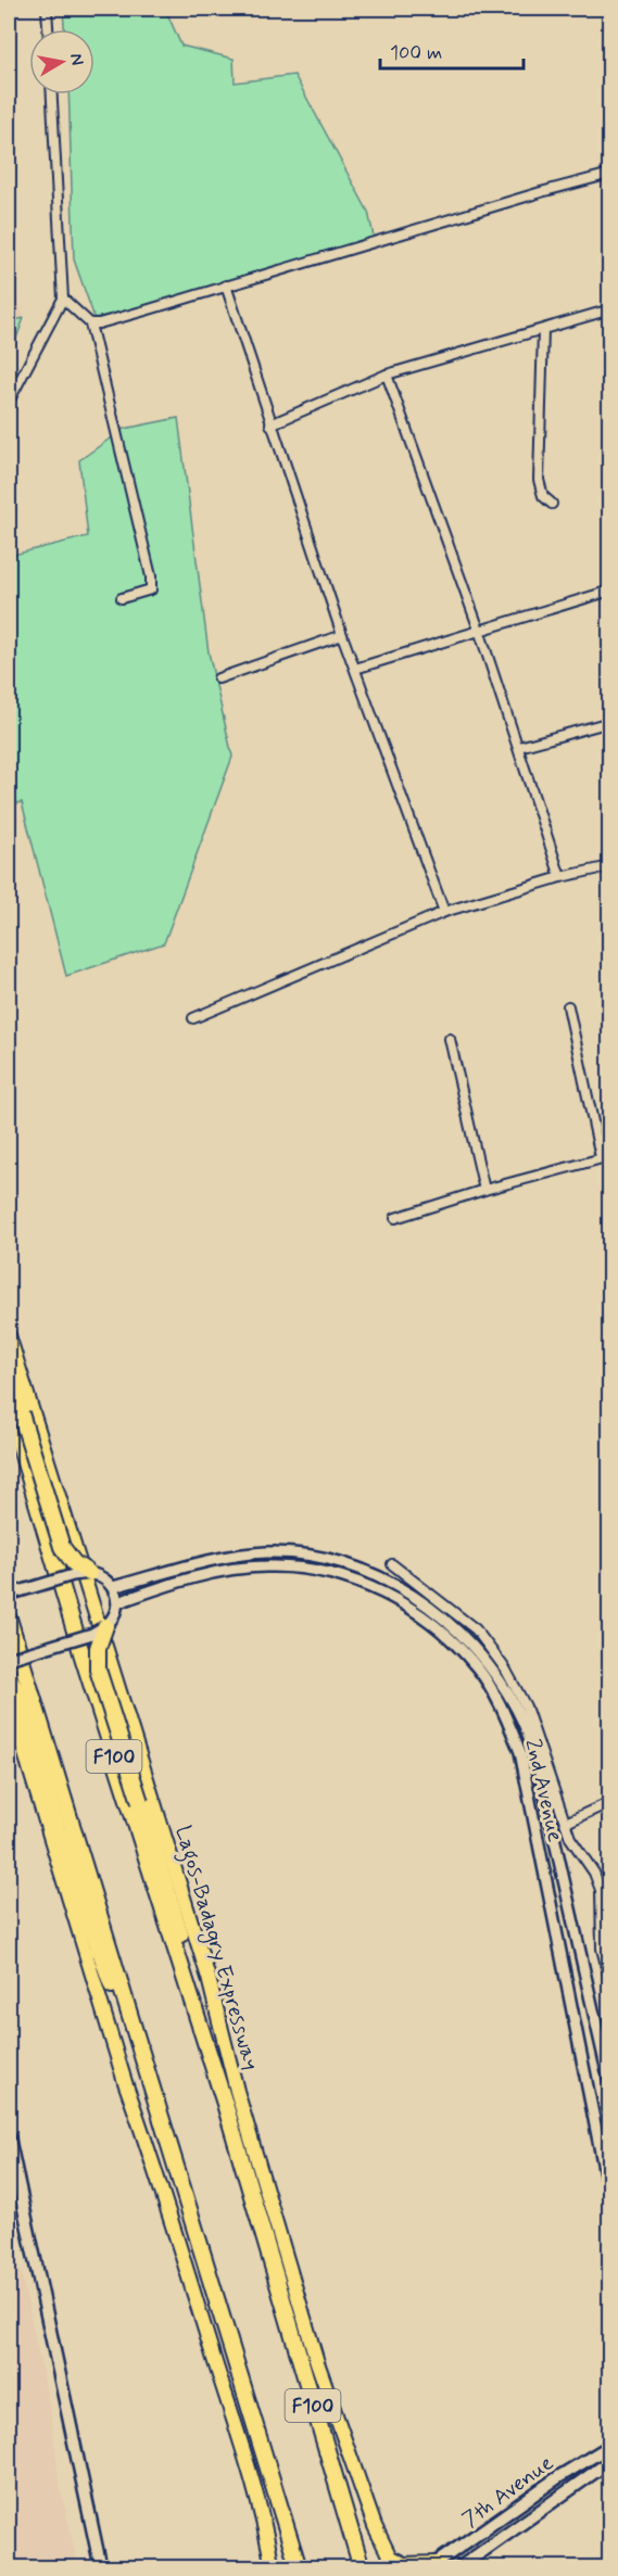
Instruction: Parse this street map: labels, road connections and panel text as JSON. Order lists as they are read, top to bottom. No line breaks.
{"streets":{"highway":["F100","Lagos-Badagry Expressway"],"main road":["7th Avenue"],"street":["2nd Avenue"]},"scale_bar":"100 m","north":"right"}
